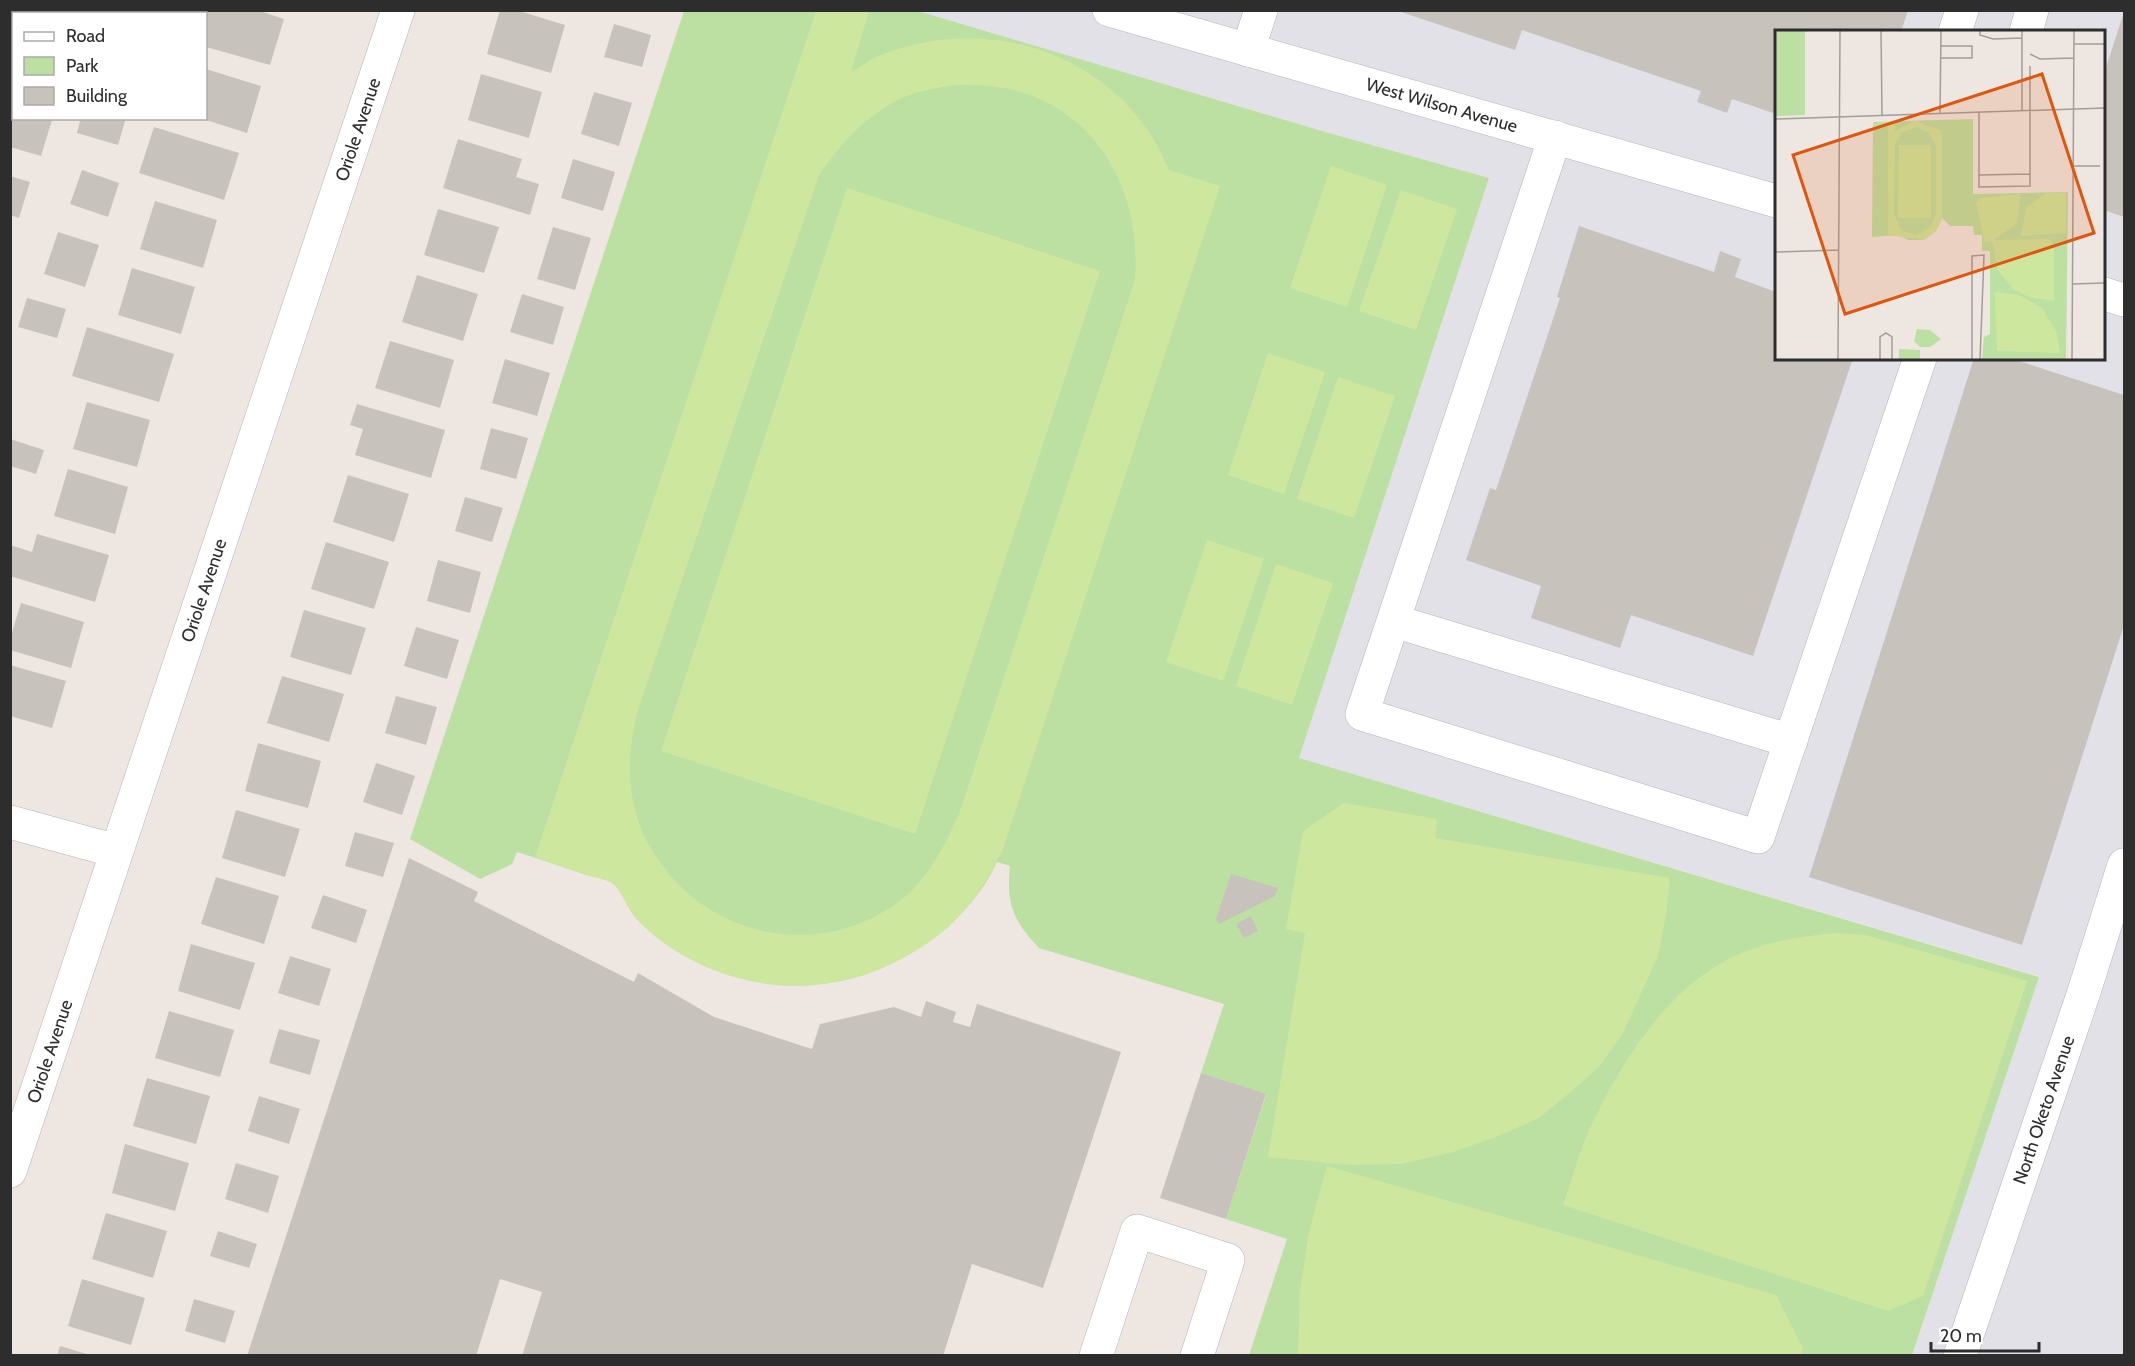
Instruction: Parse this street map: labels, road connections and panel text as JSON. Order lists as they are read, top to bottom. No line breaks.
{"streets":{"street":["West Wilson Avenue","Oriole Avenue","North Oketo Avenue"]},"legend":["Road","Park","Building"],"scale_bar":"20 m"}
